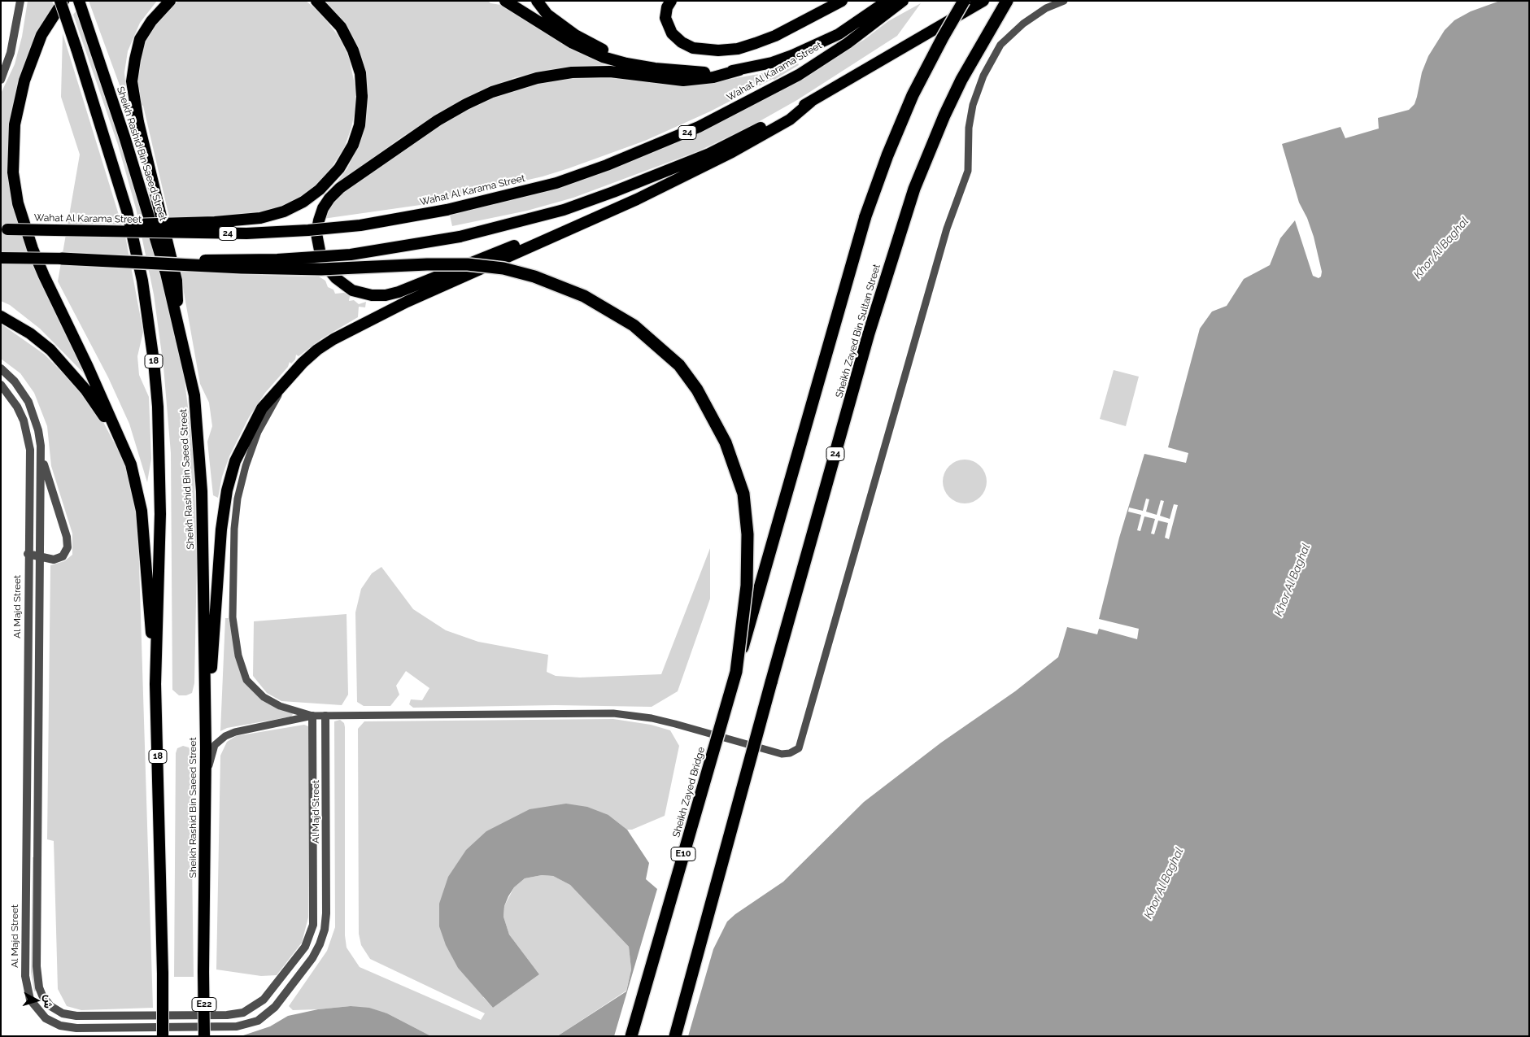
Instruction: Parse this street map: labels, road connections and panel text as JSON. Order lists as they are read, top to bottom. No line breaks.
{"streets":{"highway":["Wahat Al Karama Street","24","Sheikh Rashid Bin Saeed Street","Sheikh Zayed Bin Sultan Street","18","Sheikh Zayed Bridge","E10","E22"],"street":["Al Majd Street"]},"water":["Khor Al Baghal"],"north":"right"}
